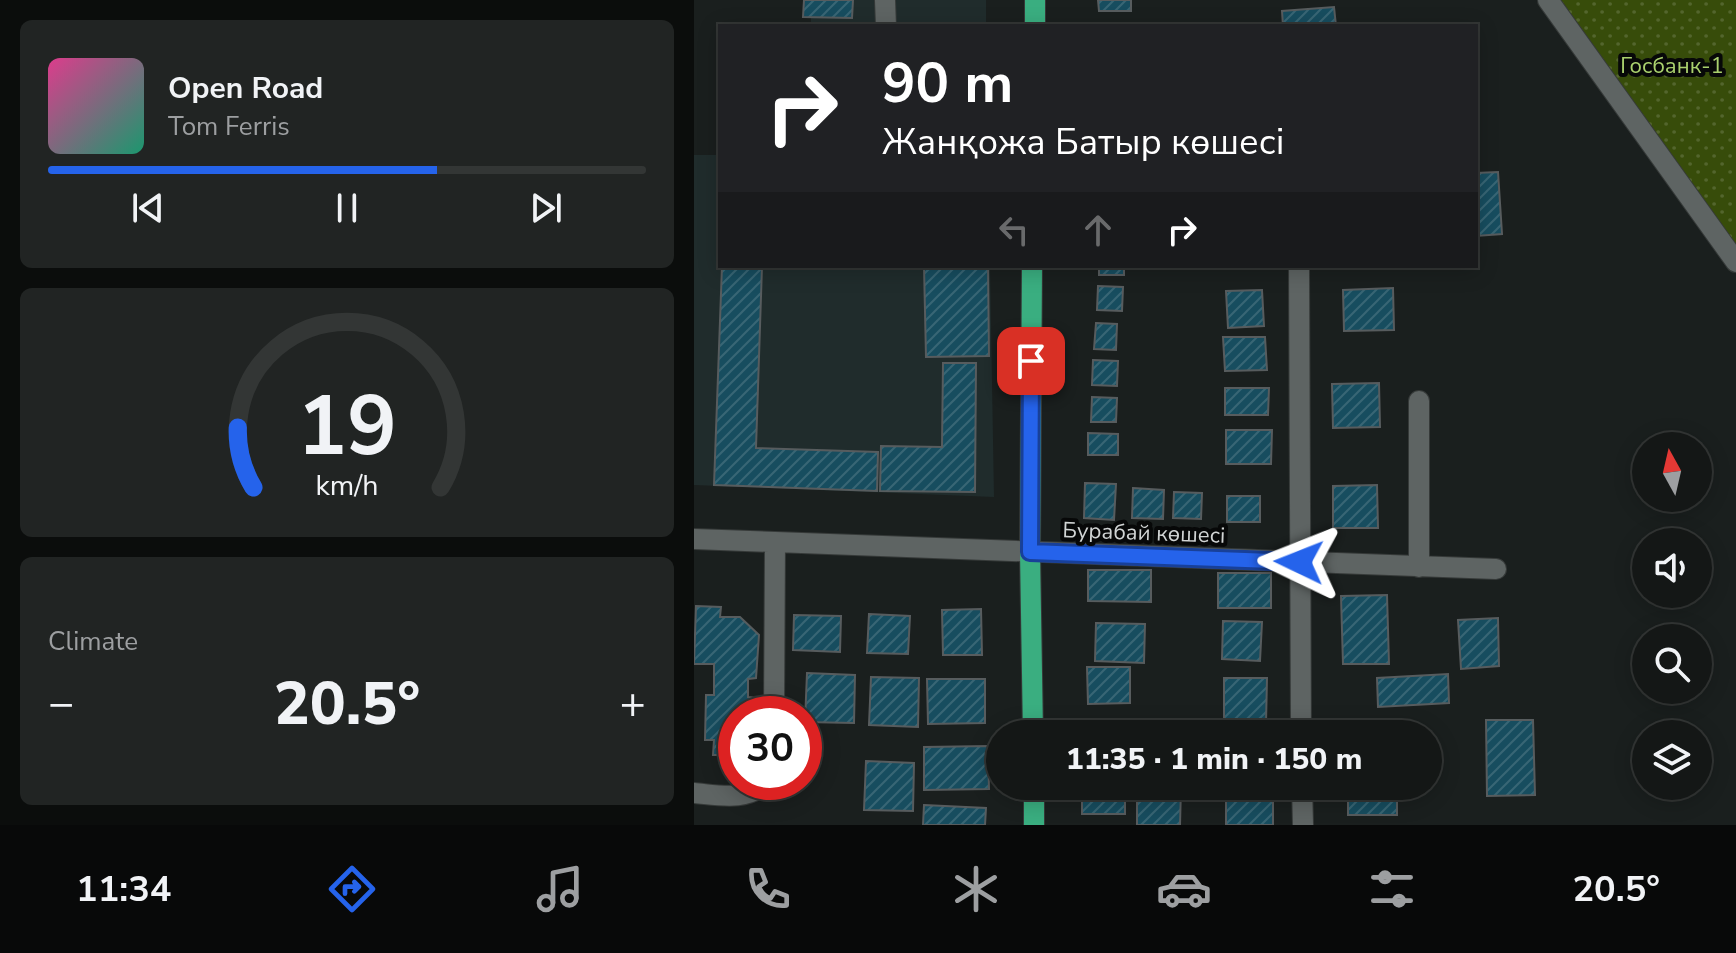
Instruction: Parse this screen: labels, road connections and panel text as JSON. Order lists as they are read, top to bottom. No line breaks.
{"streets":{"street":["Бурабай көшесі"]},"parks":["Госбанк-1"],"north":"top","page":{"turn":["90 m","Жанқожа Батыр көшесі"],"song":["Open Road","Tom Ferris"],"tile":"Climate","heat":["−","20.5°","+"],"limit":"30","trip":"11:35 · 1 min · 150 m","tabs":["11:34","20.5°"],"gauge":["19","km/h"]}}
